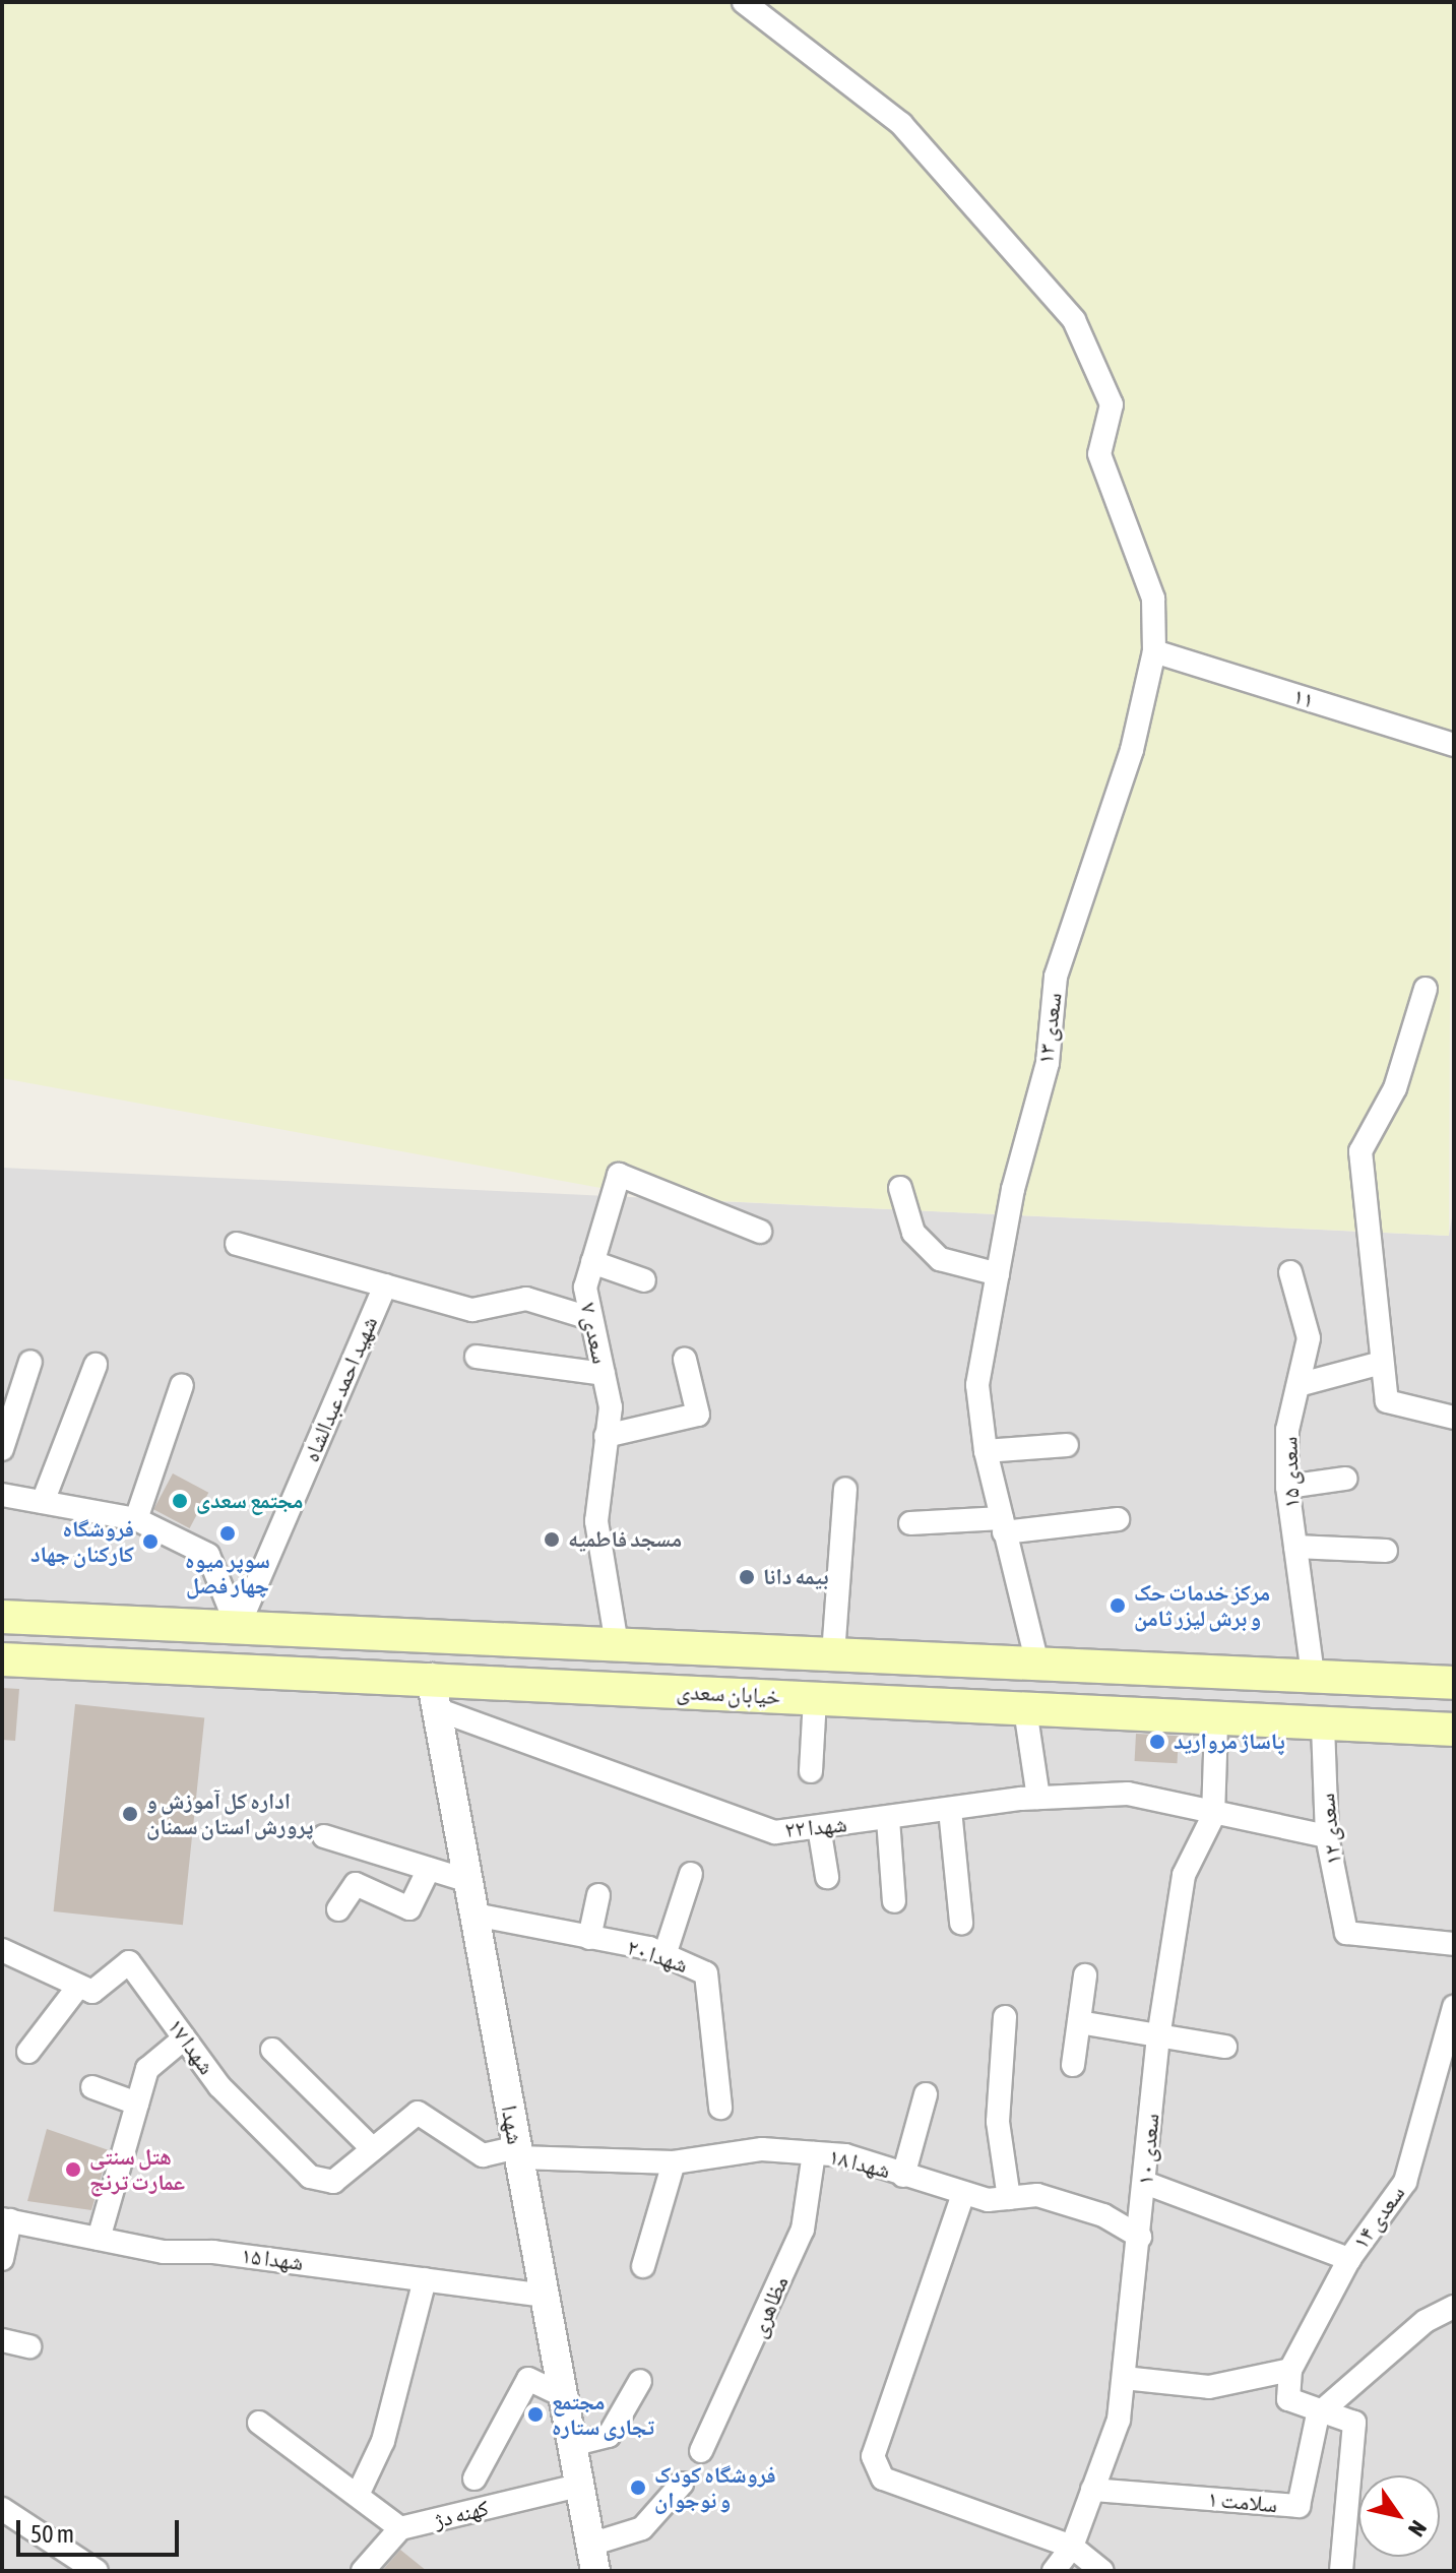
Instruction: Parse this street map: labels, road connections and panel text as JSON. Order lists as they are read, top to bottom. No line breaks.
{"streets":{"main road":["خیابان سعدی"],"street":["۱۱","سعدی ۱۳","سعدی ۷","شهید احمد عبدالشاه","سعدی ۱۵","شهدا ۲۲","سعدی ۱۲","شهدا ۲۰","شهدا ۱۷","شهدا","سعدی ۱۰","شهدا ۱۸","سعدی ۱۴","شهدا ۱۵","مظاهری","سلامت ۱","کهنه دژ"]},"crossings":[["۱۱","سعدی ۱۳"],["سعدی ۱۳","خیابان سعدی"],["سعدی ۷","خیابان سعدی"],["شهید احمد عبدالشاه","خیابان سعدی"],["سعدی ۱۵","خیابان سعدی"],["خیابان سعدی","شهدا ۲۲"],["خیابان سعدی","سعدی ۱۲"],["خیابان سعدی","شهدا"],["خیابان سعدی","سعدی ۱۰"],["شهدا ۲۲","سعدی ۱۲"],["شهدا ۲۲","شهدا"],["شهدا ۲۲","سعدی ۱۰"],["شهدا ۲۰","شهدا"],["شهدا ۱۷","شهدا"],["شهدا ۱۷","شهدا ۱۸"],["شهدا","شهدا ۱۸"],["شهدا","شهدا ۱۵"],["شهدا","کهنه دژ"],["سعدی ۱۰","شهدا ۱۸"],["سعدی ۱۰","سلامت ۱"],["شهدا ۱۸","مظاهری"]],"places":["مجتمع سعدی","سوپر میوه چهار فصل","مسجد فاطمیه","فروشگاه کارکنان جهاد","بیمه دانا","مرکز خدمات حک و برش لیزر ثامن","پاساژ مروارید","اداره کل آموزش و پرورش استان سمنان","هتل سنتی عمارت ترنج","مجتمع تجاری ستاره","فروشگاه کودک و نوجوان"],"scale_bar":"50 m","north":"bottom right"}
